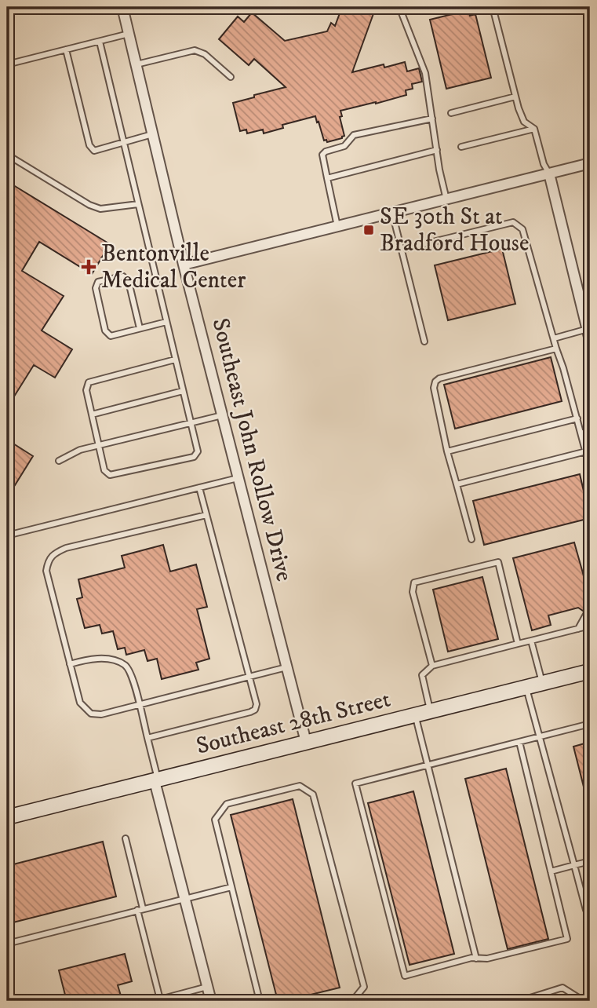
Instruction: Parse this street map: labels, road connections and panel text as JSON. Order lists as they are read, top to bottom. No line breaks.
{"streets":{"main road":["Southeast 28th Street"],"street":["Southeast John Rollow Drive"]},"crossings":[["Southeast John Rollow Drive","Southeast 28th Street"]],"places":{"transit":["SE 30th St at Bradford House"],"health":["Bentonville Medical Center"]}}
